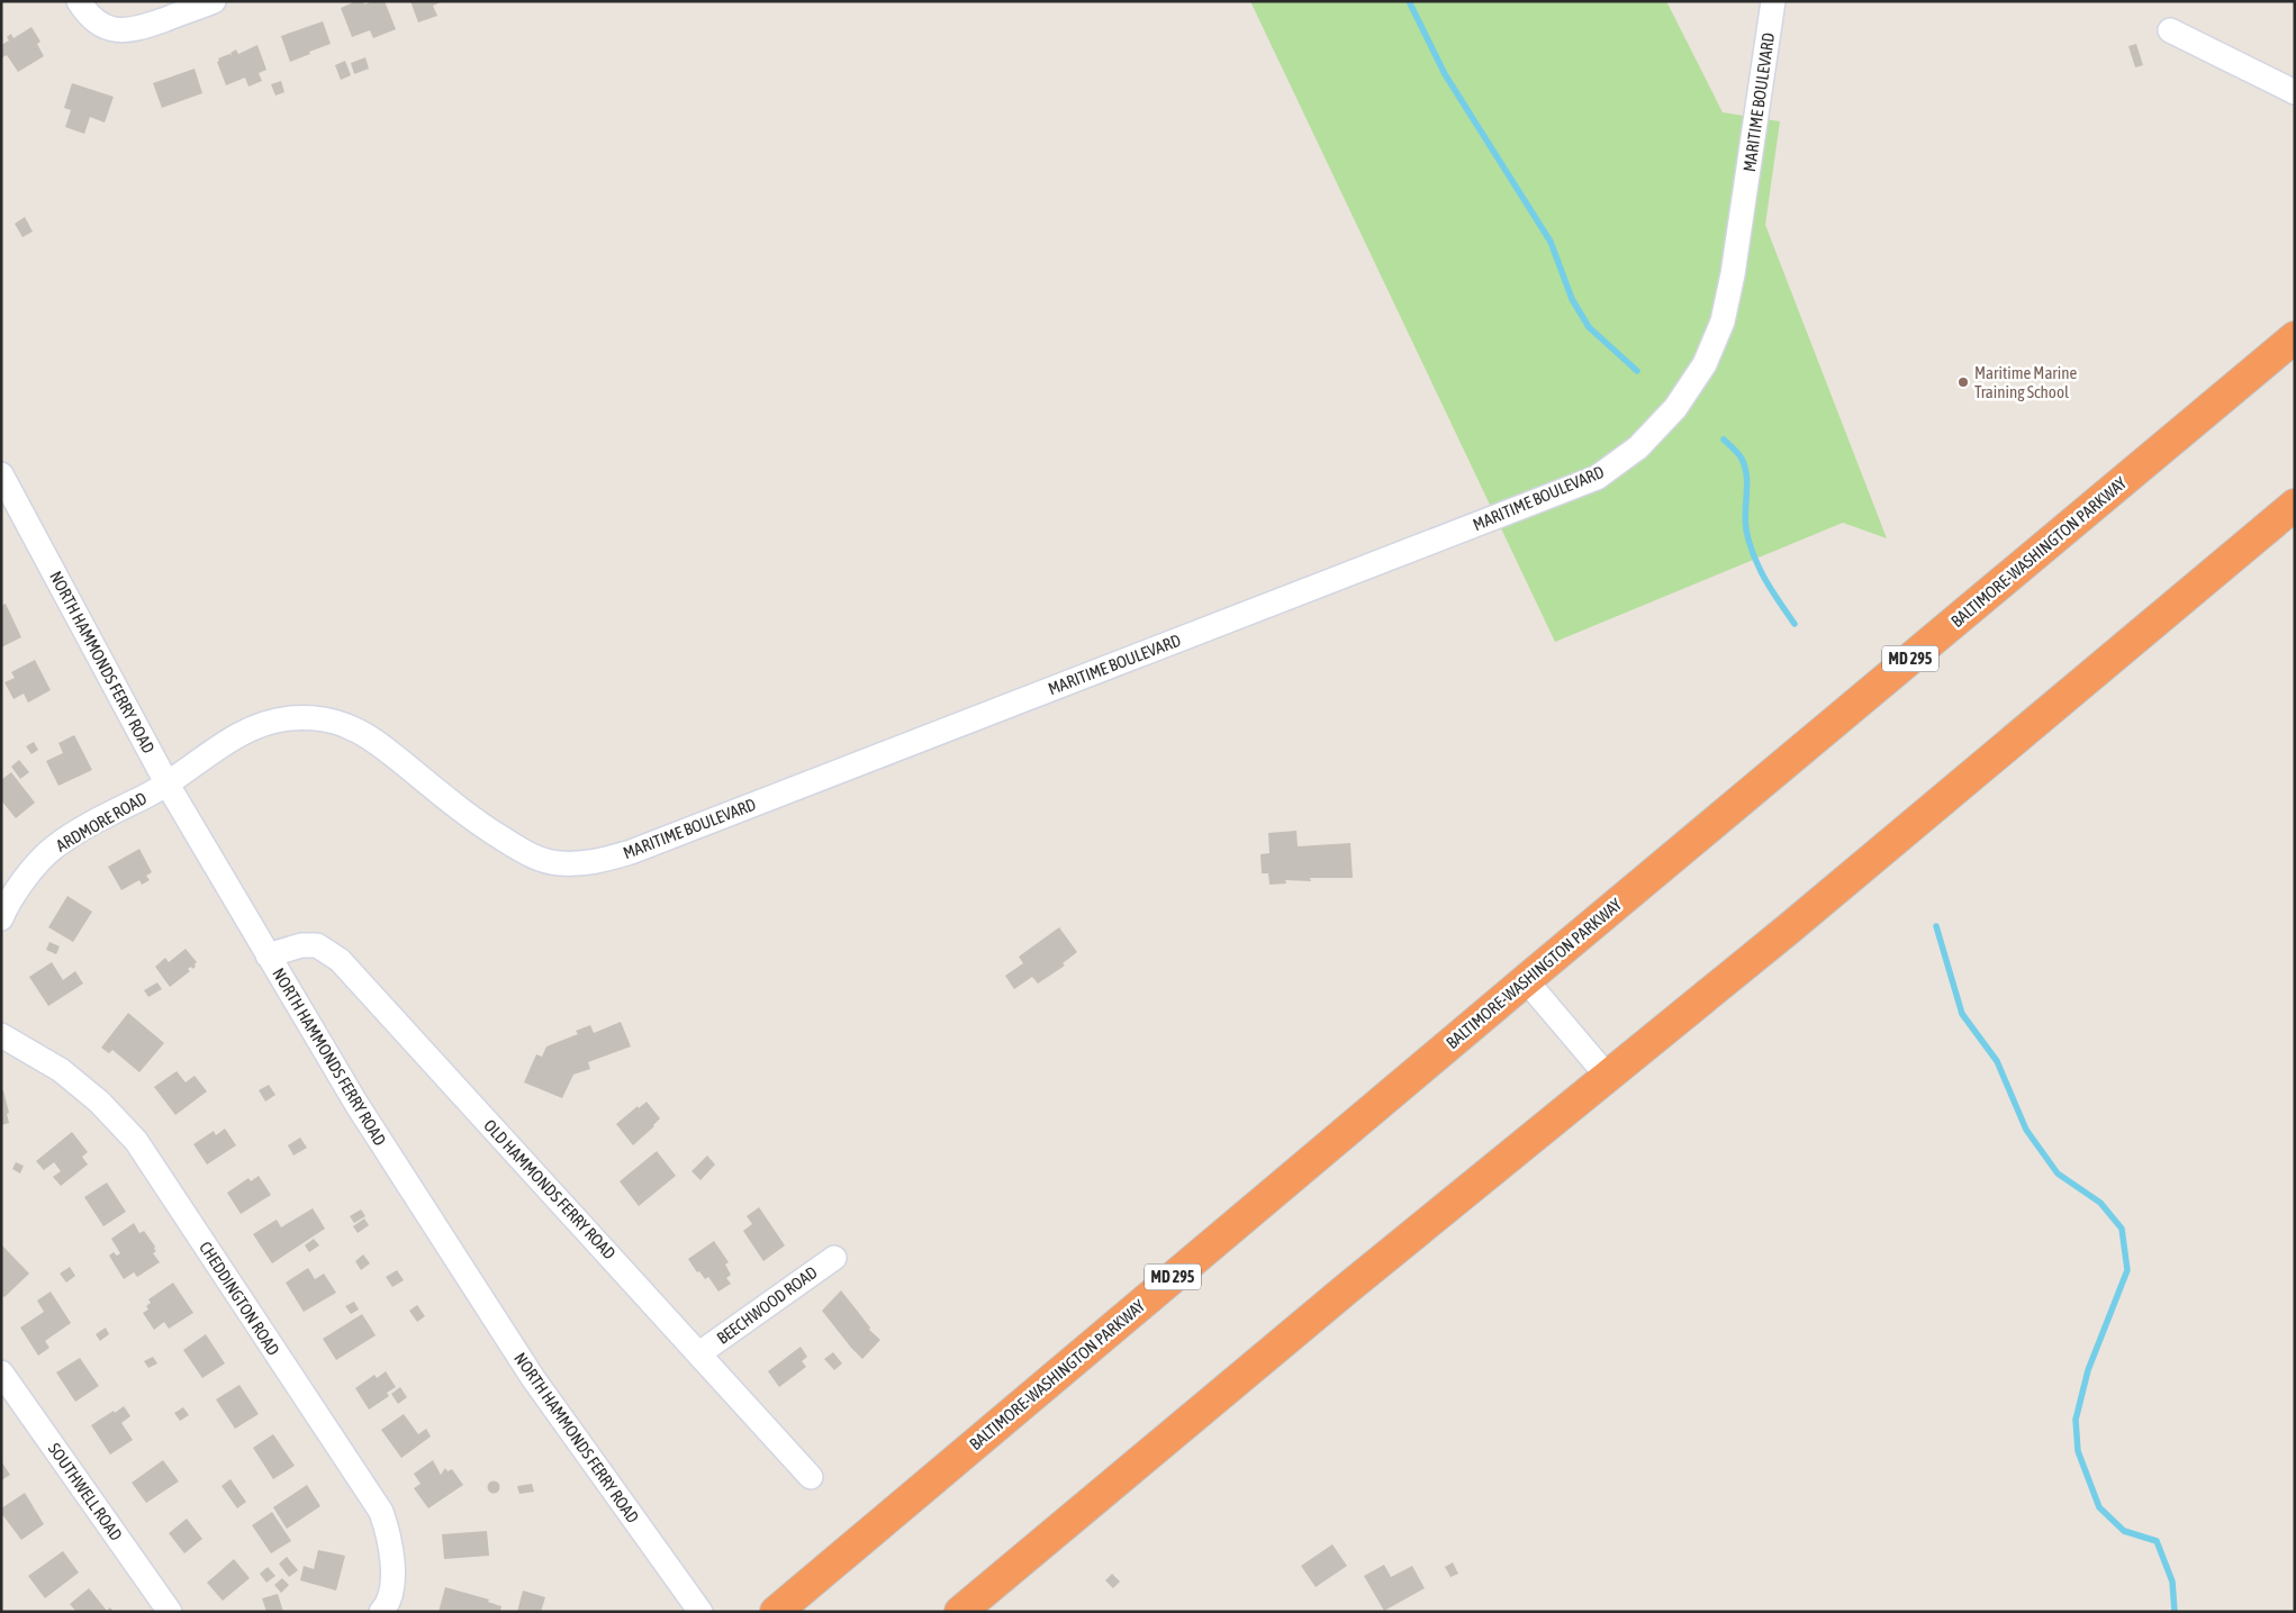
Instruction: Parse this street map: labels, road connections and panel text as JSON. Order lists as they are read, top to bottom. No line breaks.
{"streets":{"highway":["BALTIMORE-WASHINGTON PARKWAY","MD 295"],"street":["MARITIME BOULEVARD","NORTH HAMMONDS FERRY ROAD","ARDMORE ROAD","OLD HAMMONDS FERRY ROAD","CHEDDINGTON ROAD","BEECHWOOD ROAD","SOUTHWELL ROAD"]},"crossings":[["MARITIME BOULEVARD","NORTH HAMMONDS FERRY ROAD"],["MARITIME BOULEVARD","ARDMORE ROAD"],["NORTH HAMMONDS FERRY ROAD","ARDMORE ROAD"],["NORTH HAMMONDS FERRY ROAD","OLD HAMMONDS FERRY ROAD"],["OLD HAMMONDS FERRY ROAD","BEECHWOOD ROAD"]],"places":["Maritime Marine Training School"]}
